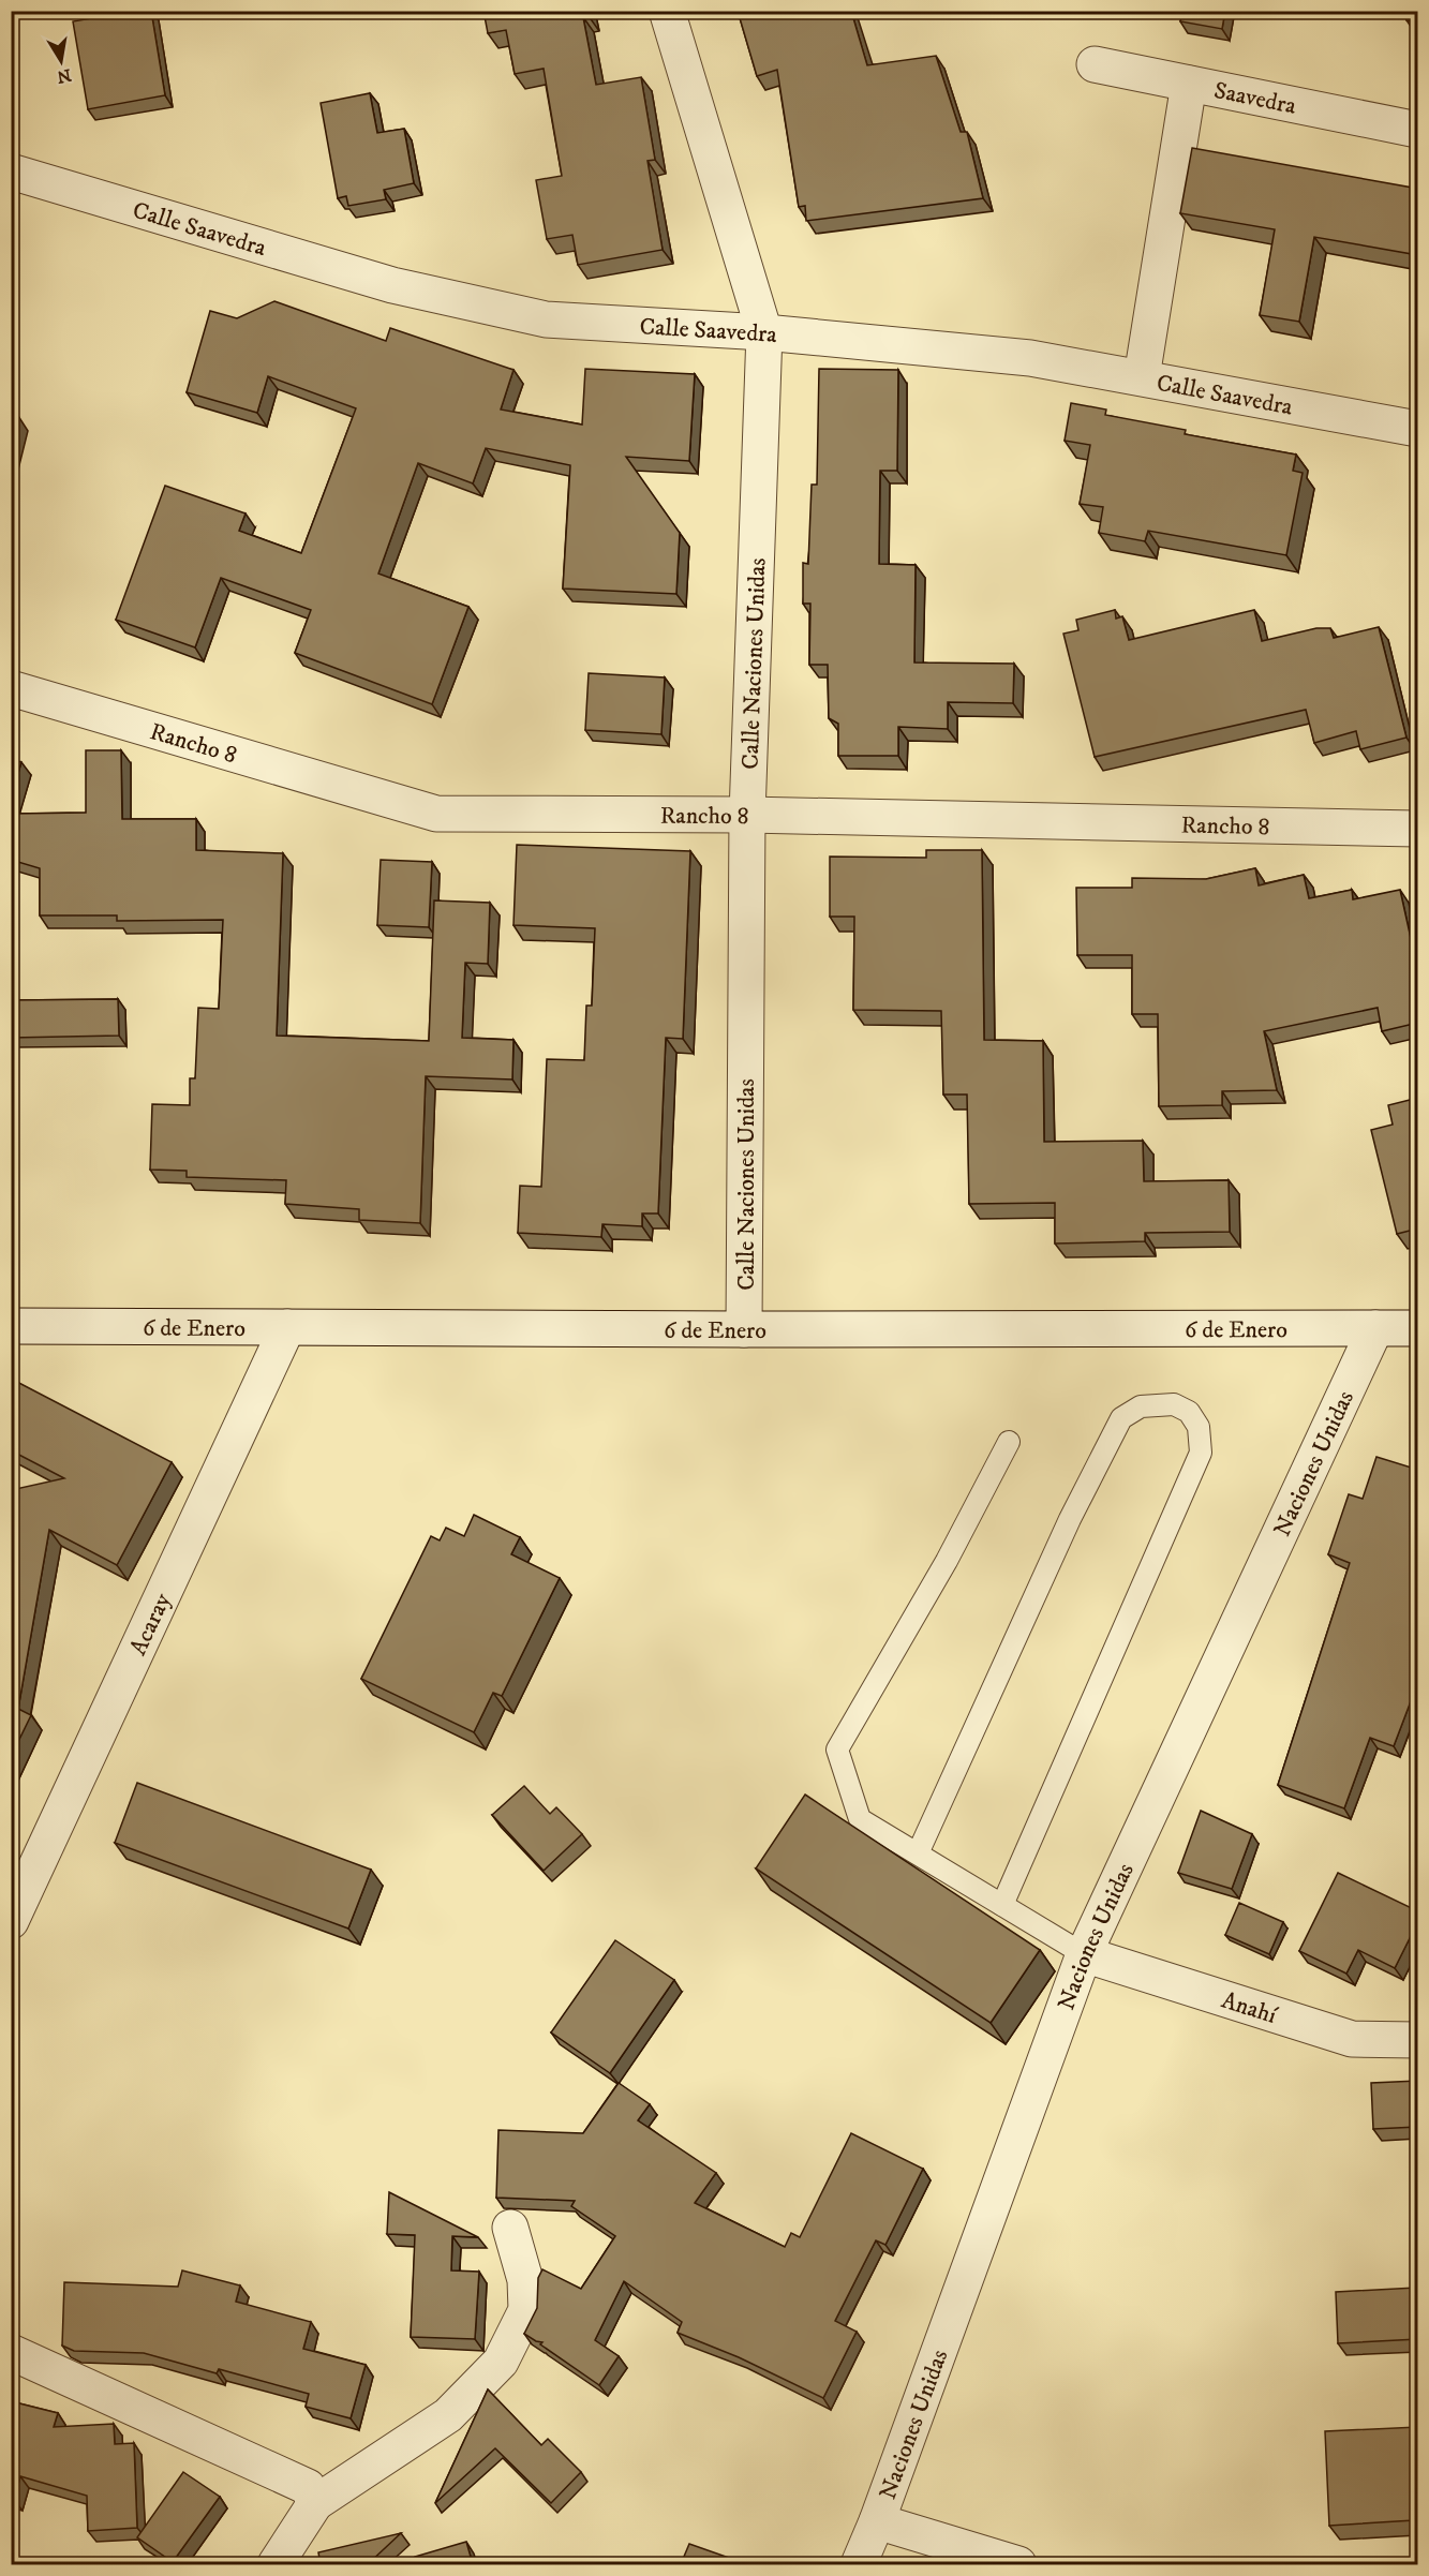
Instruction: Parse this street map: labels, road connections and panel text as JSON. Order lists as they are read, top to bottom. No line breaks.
{"streets":{"street":["Saavedra","Calle Saavedra","Calle Naciones Unidas","Rancho 8","6 de Enero","Naciones Unidas","Acaray","Anahí"]},"crossings":[["Calle Saavedra","Calle Naciones Unidas"],["Calle Naciones Unidas","Rancho 8"],["Calle Naciones Unidas","6 de Enero"],["6 de Enero","Naciones Unidas"],["6 de Enero","Acaray"],["Naciones Unidas","Anahí"]],"north":"bottom"}
